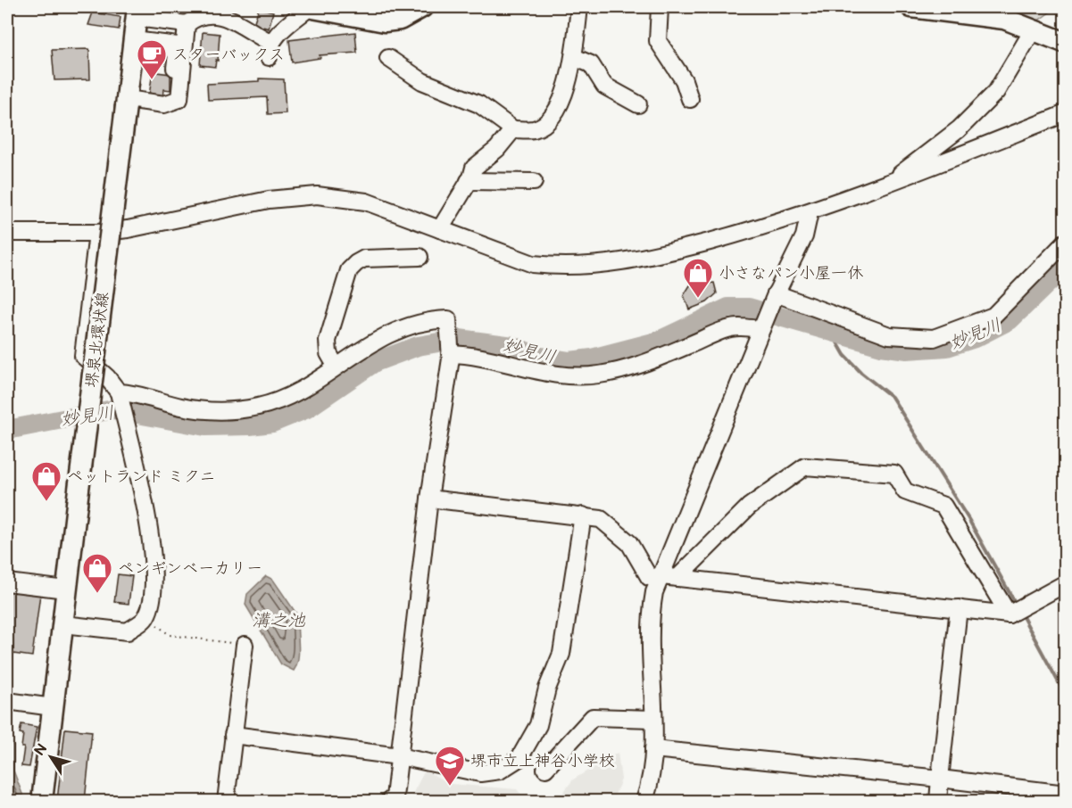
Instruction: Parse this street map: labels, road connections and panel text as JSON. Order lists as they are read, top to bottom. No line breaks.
{"streets":{"main road":["堺泉北環状線"]},"water":["妙見川","溝之池"],"places":{"cafe":["スターバックス"],"shop":["小さなパン小屋一休","ペットランド ミクニ","ペンギンベーカリー"],"school or university":["堺市立上神谷小学校"]},"north":"top left"}
